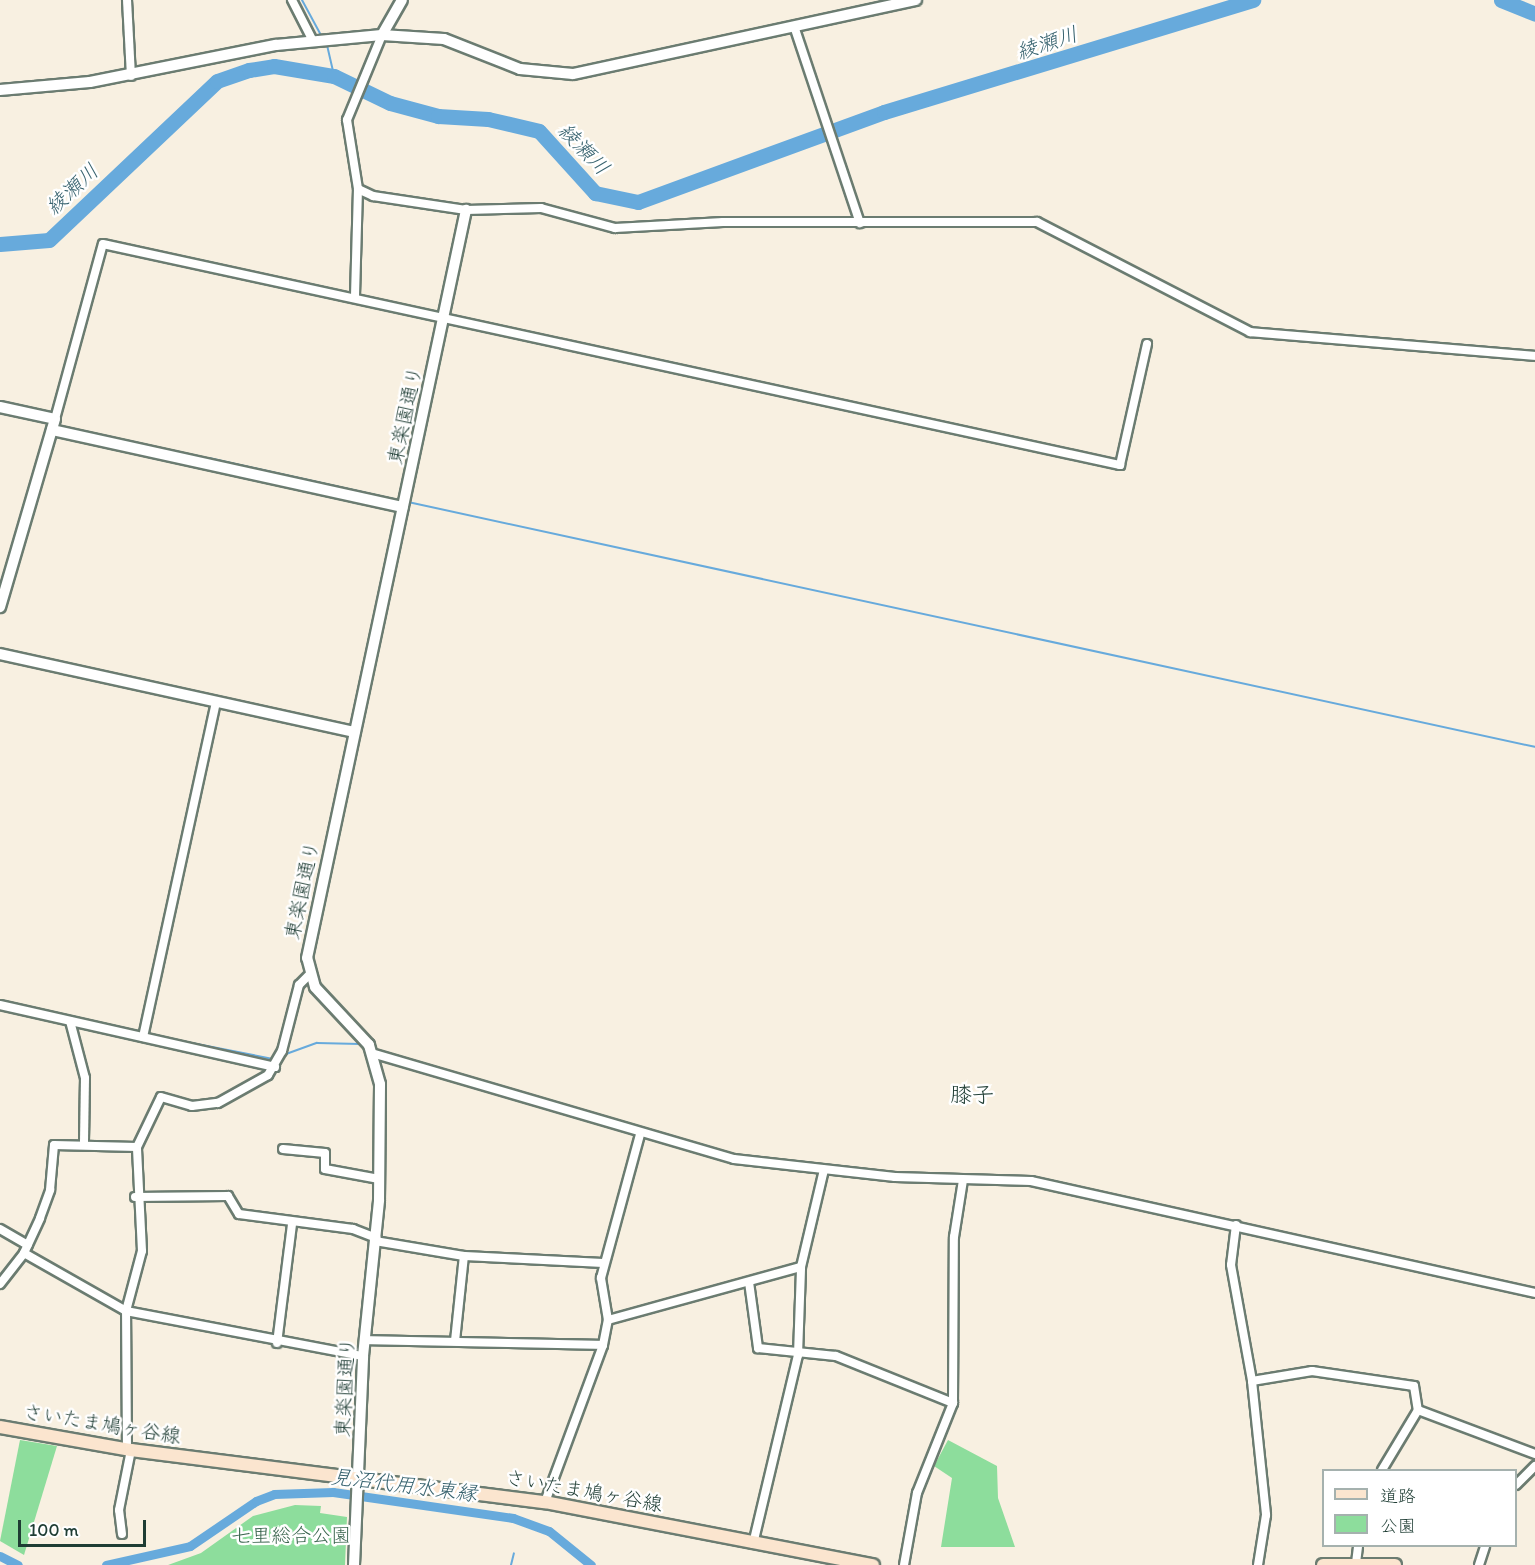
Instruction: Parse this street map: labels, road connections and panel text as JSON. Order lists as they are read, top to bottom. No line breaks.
{"streets":{"main road":["さいたま鳩ヶ谷線"],"street":["東楽園通り"]},"crossings":[["東楽園通り","さいたま鳩ヶ谷線"]],"districts":["膝子"],"water":["綾瀬川","見沼代用水東縁"],"parks":["七里総合公園"],"legend":["道路","公園"],"scale_bar":"100 m"}
